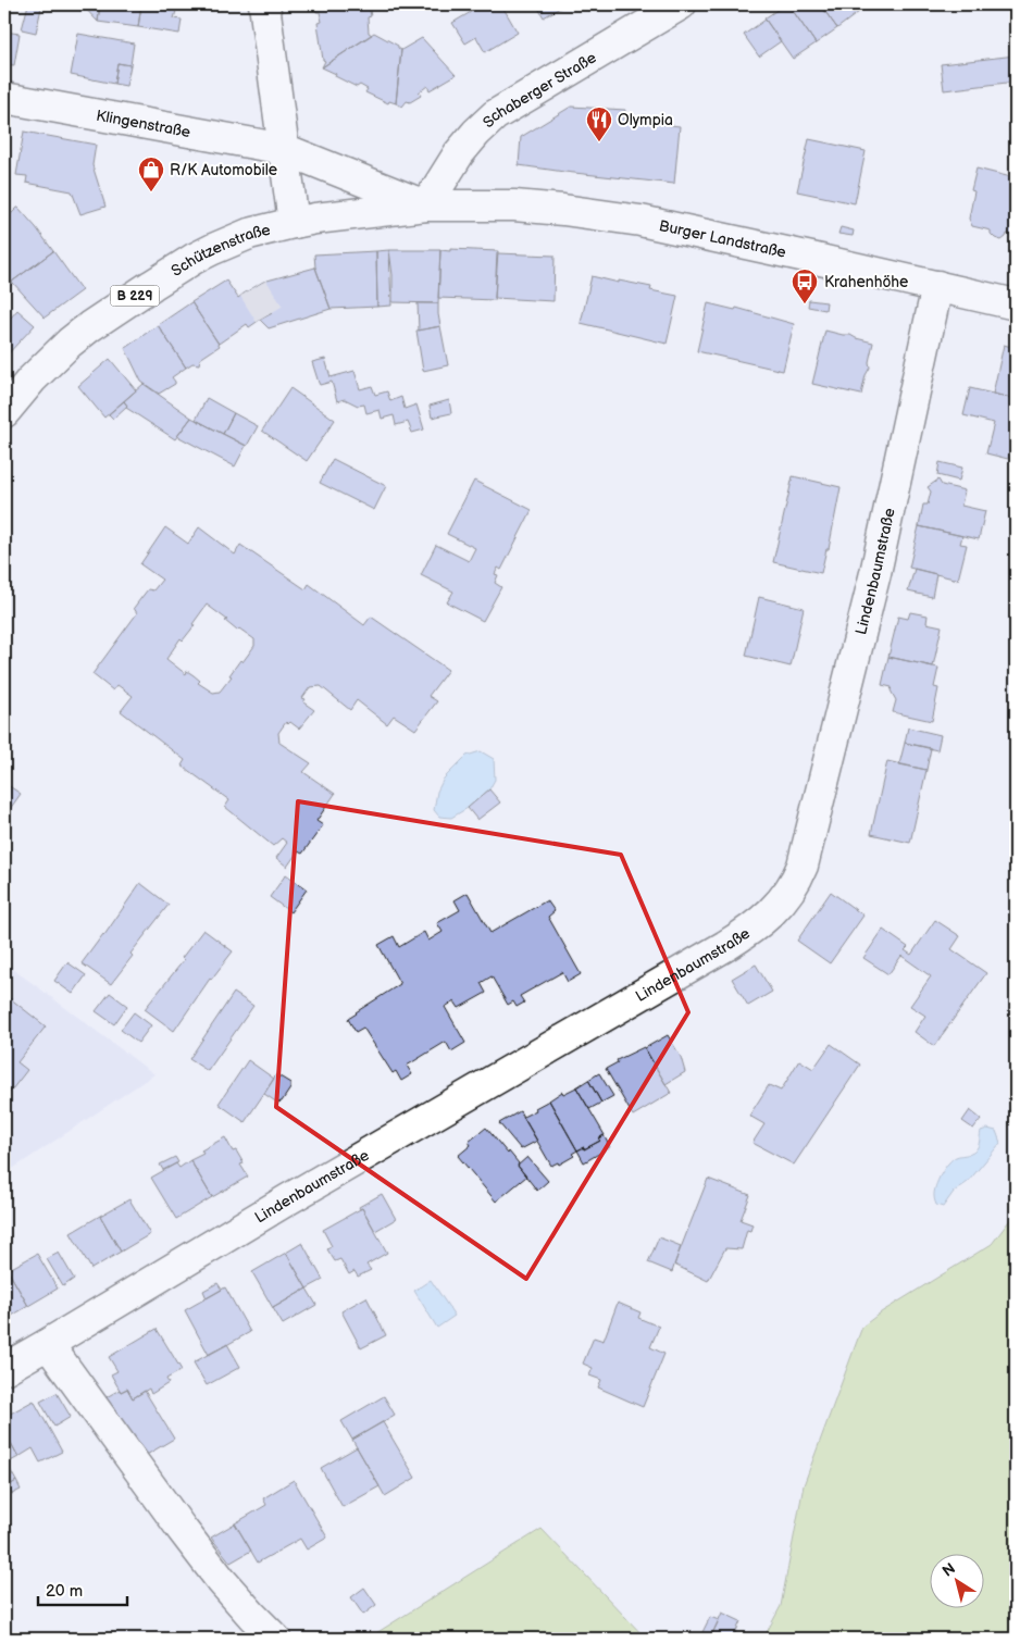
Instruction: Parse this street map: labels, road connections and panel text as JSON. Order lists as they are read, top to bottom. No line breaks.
{"streets":{"street":["Schaberger Straße","Klingenstraße","Burger Landstraße","Schützenstraße","B 229","Lindenbaumstraße"]},"crossings":[["Schaberger Straße","Burger Landstraße"],["Klingenstraße","Burger Landstraße"],["Burger Landstraße","Schützenstraße"],["Burger Landstraße","Lindenbaumstraße"]],"places":{"restaurant":["Olympia"],"shop":["R/K Automobile"],"bus stop":["Krahenhöhe"]},"scale_bar":"20 m","north":"top left"}
